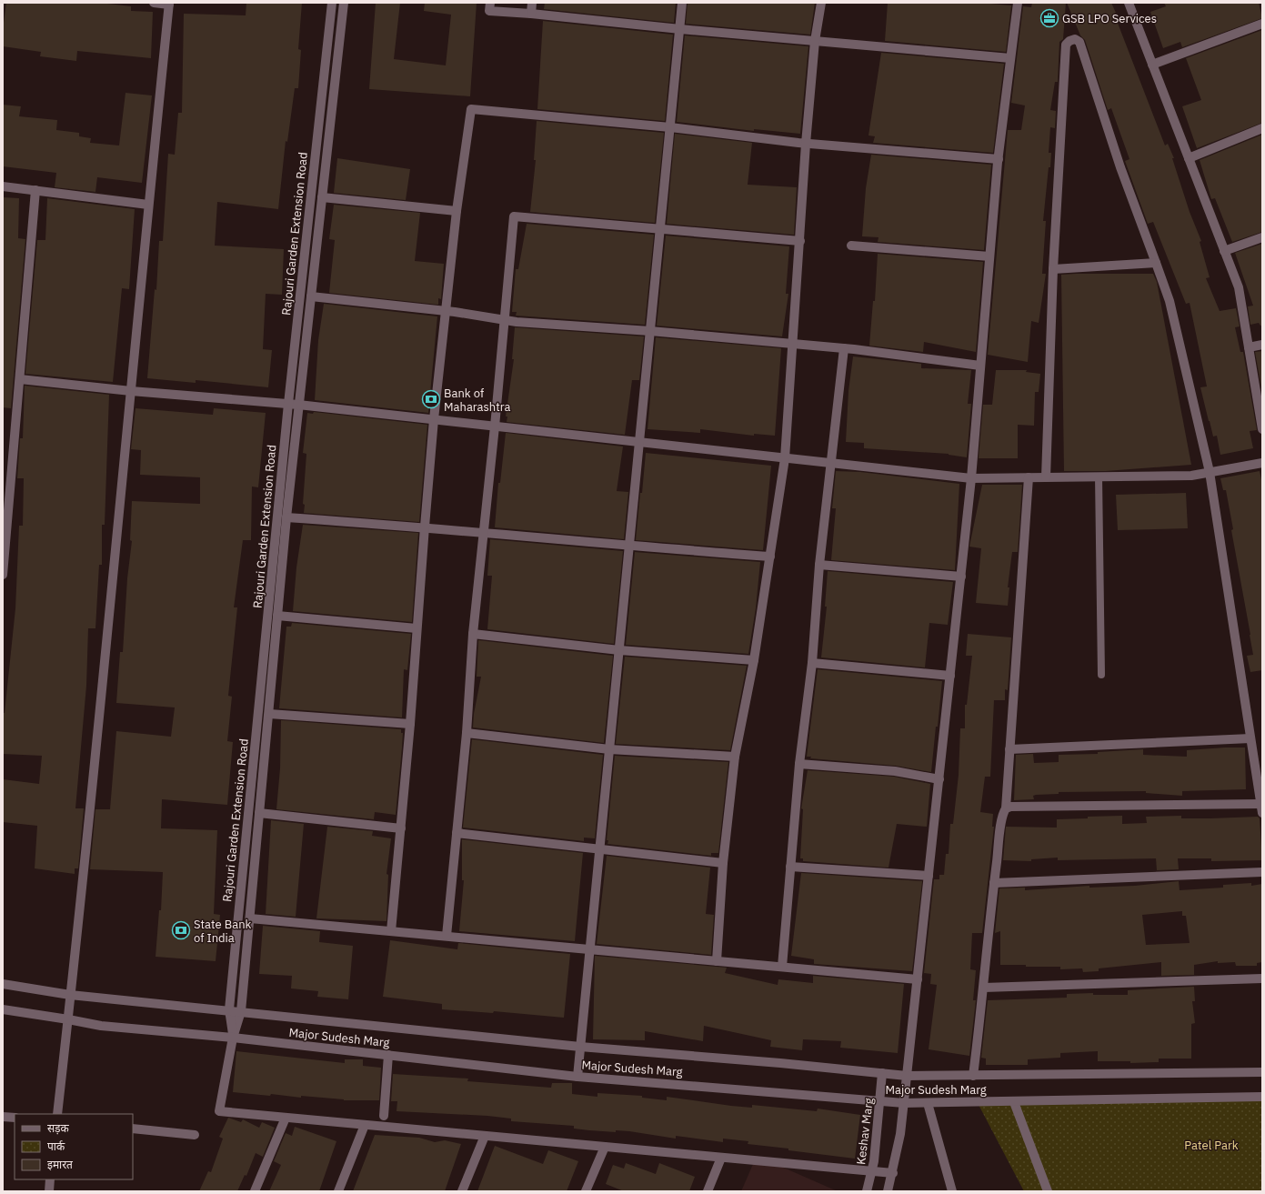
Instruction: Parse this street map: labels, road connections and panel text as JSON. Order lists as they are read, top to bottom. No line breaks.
{"streets":{"street":["Rajouri Garden Extension Road","Major Sudesh Marg","Keshav Marg"]},"crossings":[["Rajouri Garden Extension Road","Major Sudesh Marg"],["Major Sudesh Marg","Keshav Marg"]],"parks":["Patel Park"],"places":{"office":["GSB LPO Services"],"bank":["Bank of Maharashtra","State Bank of India"]},"legend":["सड़क","पार्क","इमारत"]}
